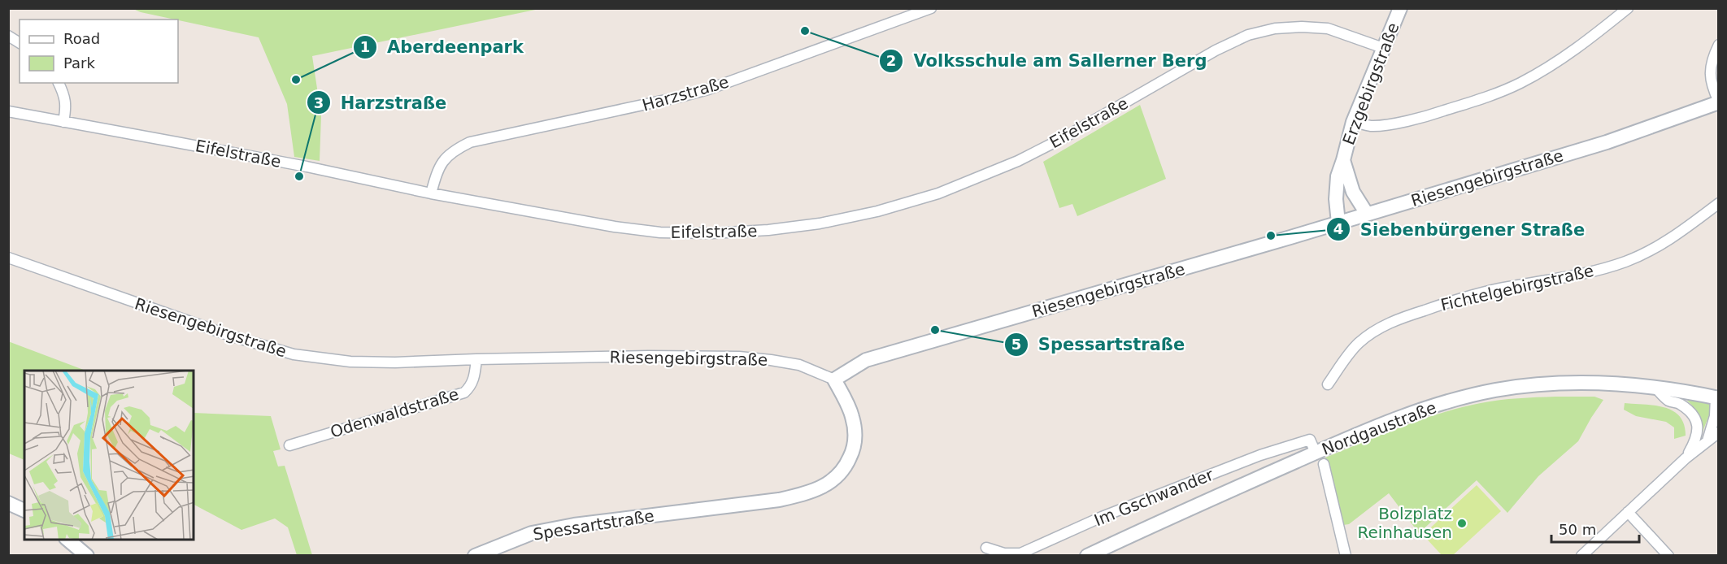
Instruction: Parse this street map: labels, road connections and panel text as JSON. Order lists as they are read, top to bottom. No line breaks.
{"streets":{"street":["Erzgebirgstraße","Harzstraße","Eifelstraße","Riesengebirgstraße","Fichtelgebirgstraße","Odenwaldstraße","Nordgaustraße","Im Gschwander","Spessartstraße"]},"crossings":[["Erzgebirgstraße","Eifelstraße"],["Erzgebirgstraße","Riesengebirgstraße"],["Harzstraße","Eifelstraße"],["Riesengebirgstraße","Odenwaldstraße"],["Riesengebirgstraße","Spessartstraße"],["Nordgaustraße","Im Gschwander"]],"places":["Volksschule am Sallerner Berg","Aberdeenpark","Harzstraße","Siebenbürgener Straße","Spessartstraße","Bolzplatz Reinhausen"],"legend":["Road","Park"],"scale_bar":"50 m"}
